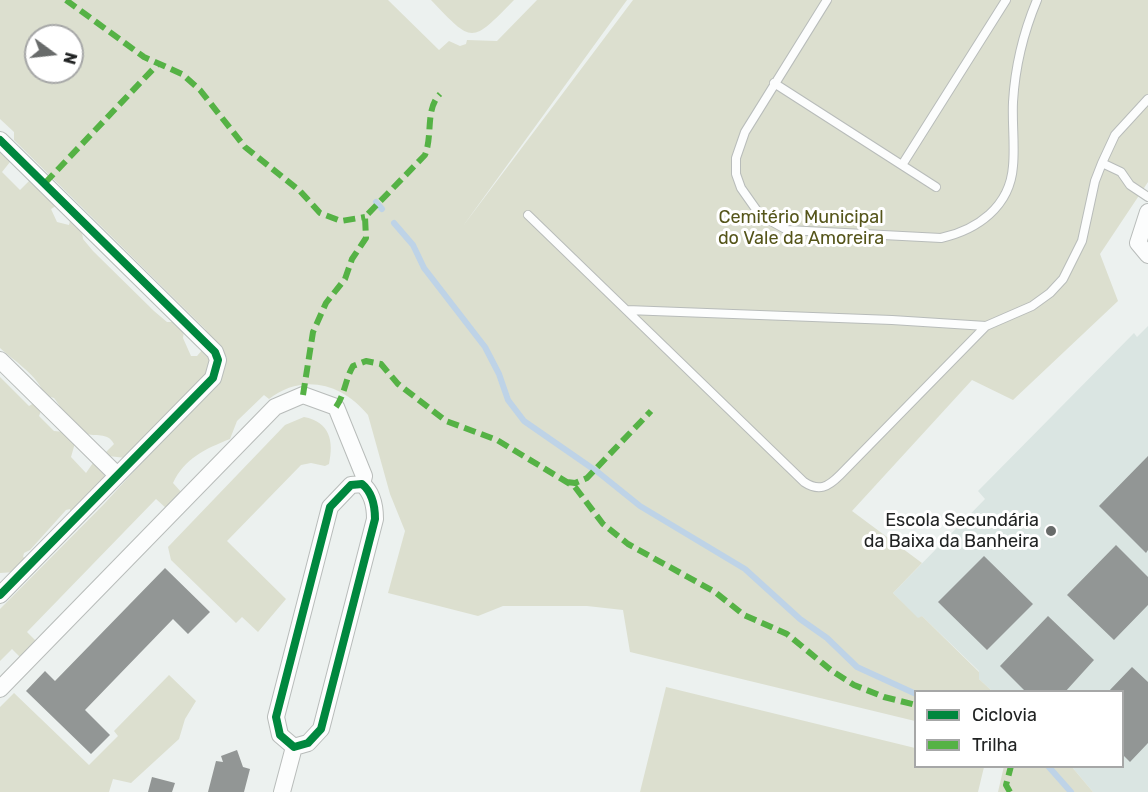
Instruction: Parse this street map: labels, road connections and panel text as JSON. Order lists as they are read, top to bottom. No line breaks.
{"parks":["Cemitério Municipal do Vale da Amoreira"],"places":["Escola Secundária da Baixa da Banheira"],"legend":["Ciclovia","Trilha"],"north":"right"}
